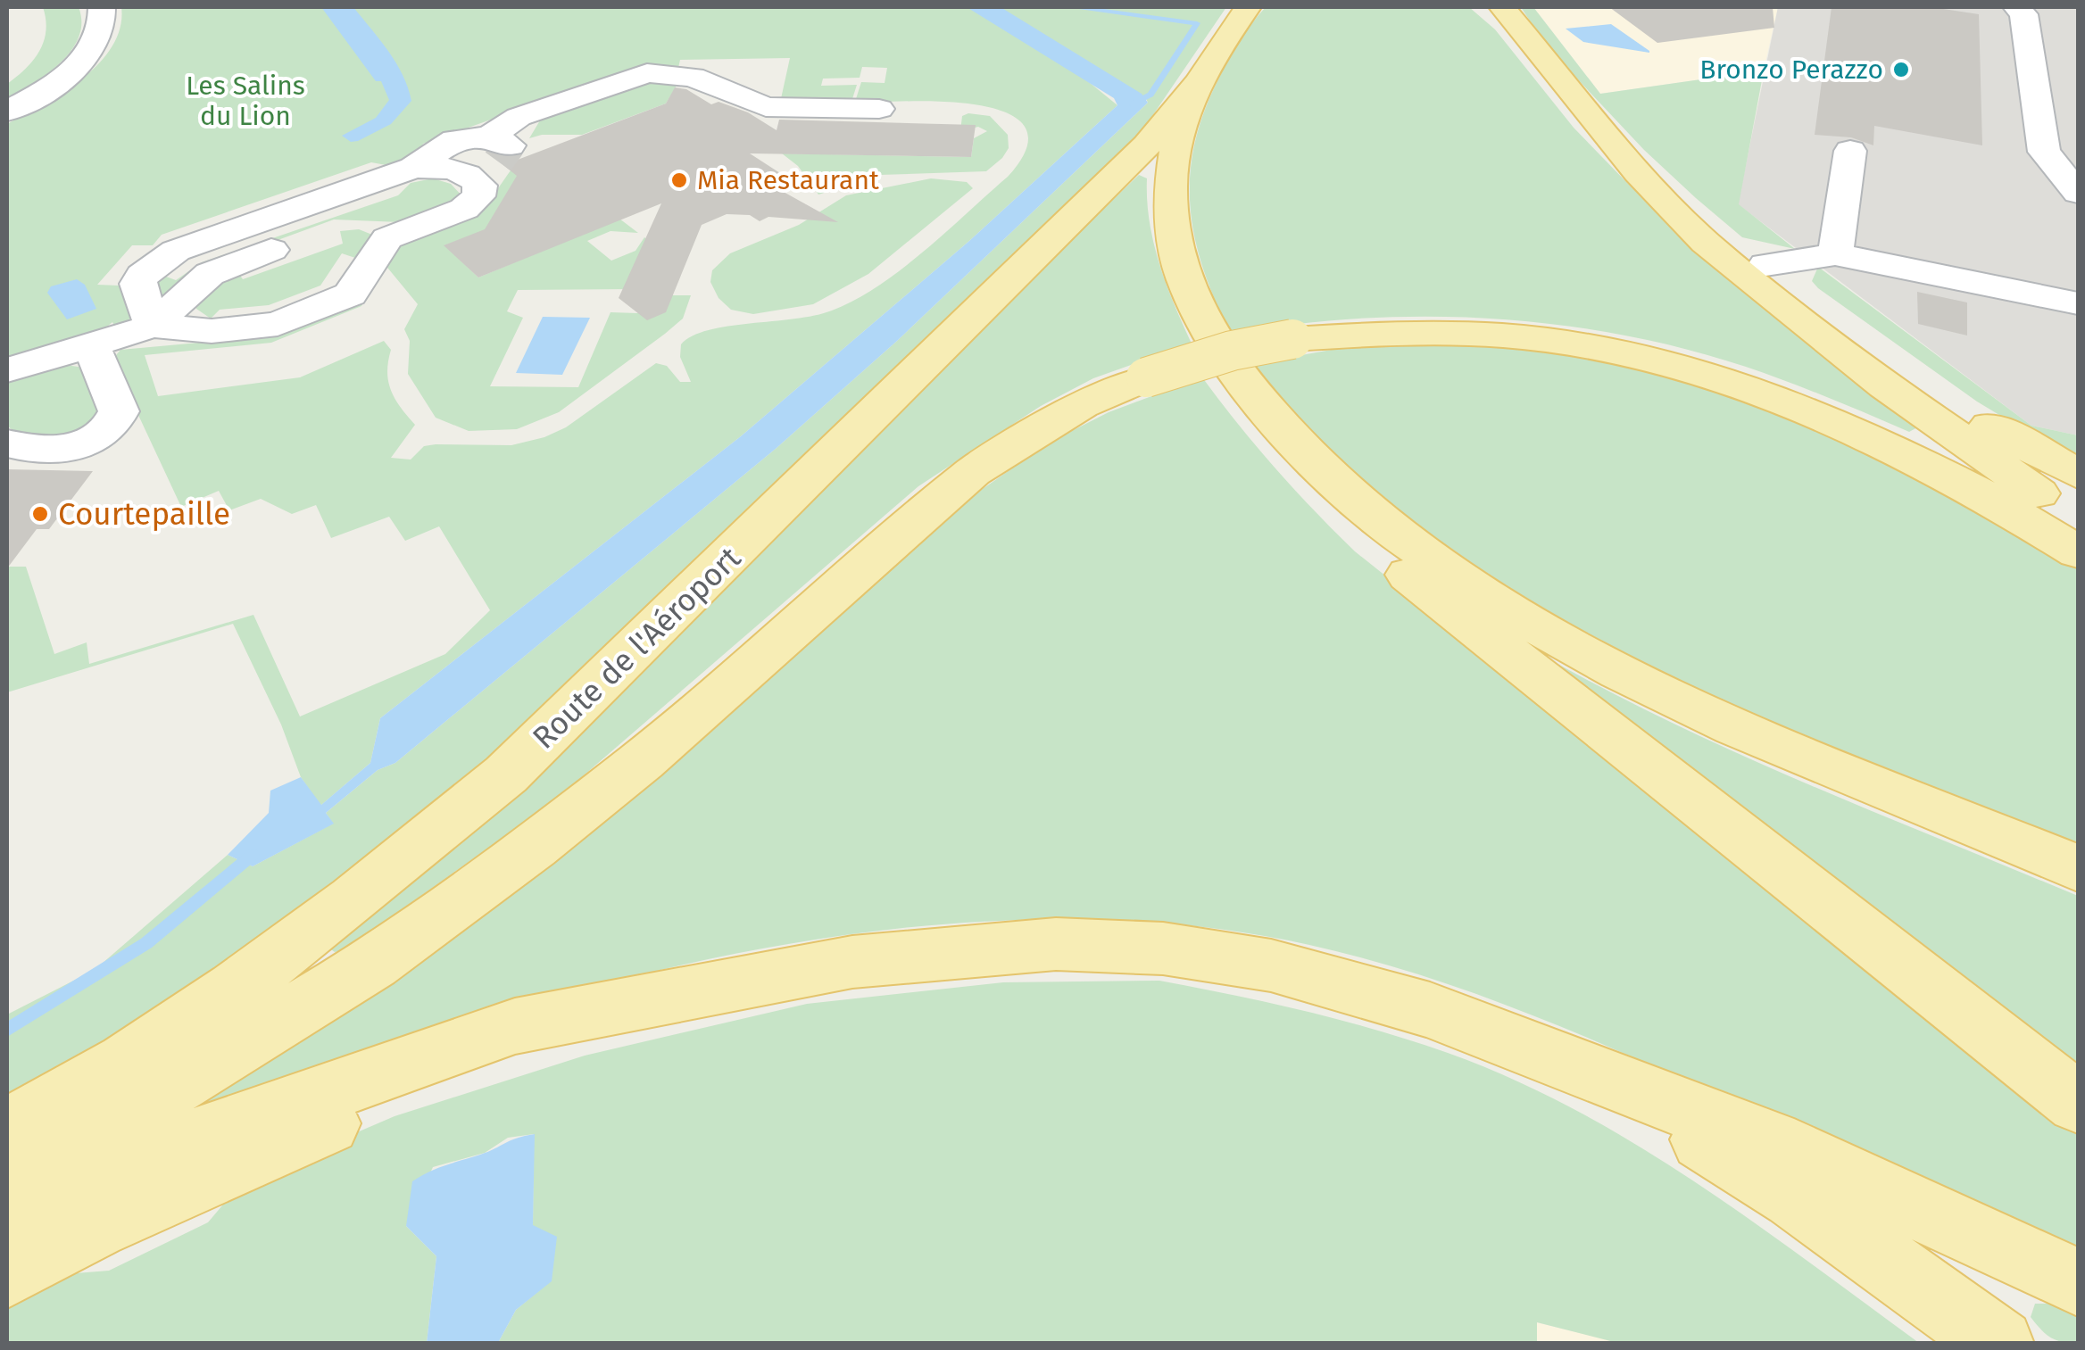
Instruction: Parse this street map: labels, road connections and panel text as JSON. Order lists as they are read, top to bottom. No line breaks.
{"streets":{"main road":["Route de l'Aéroport"]},"parks":["Les Salins du Lion"],"places":["Bronzo Perazzo","Mia Restaurant","Courtepaille"]}
